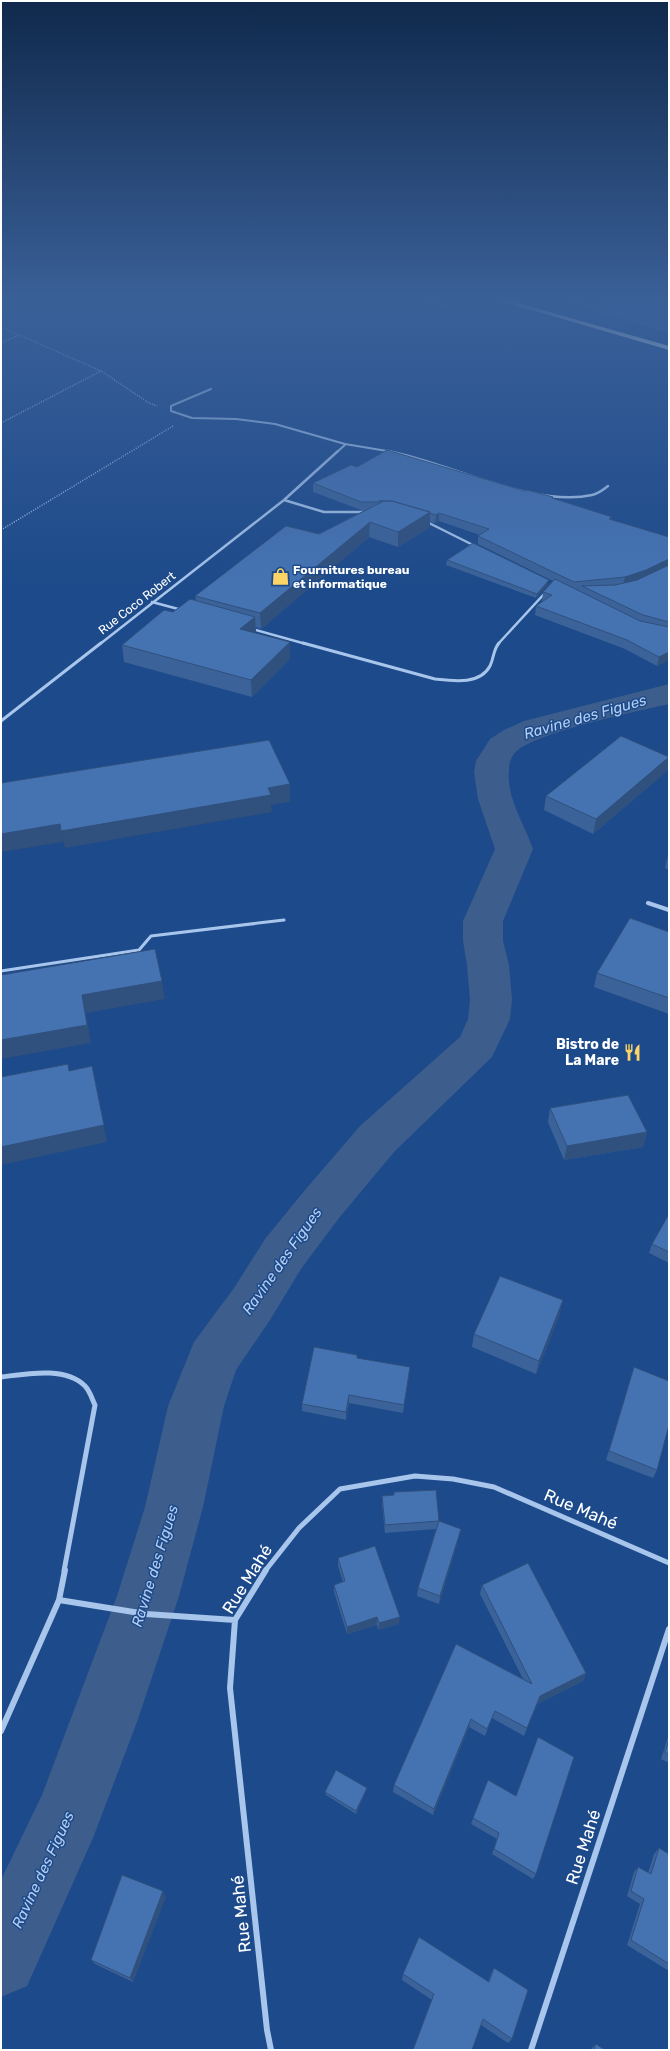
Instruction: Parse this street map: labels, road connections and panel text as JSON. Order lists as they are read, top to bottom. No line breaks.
{"streets":{"street":["Rue Coco Robert","Rue Mahé"]},"water":["Ravine des Figues"],"places":{"shop":["Fournitures bureau et informatique"],"restaurant":["Bistro de La Mare"]}}
